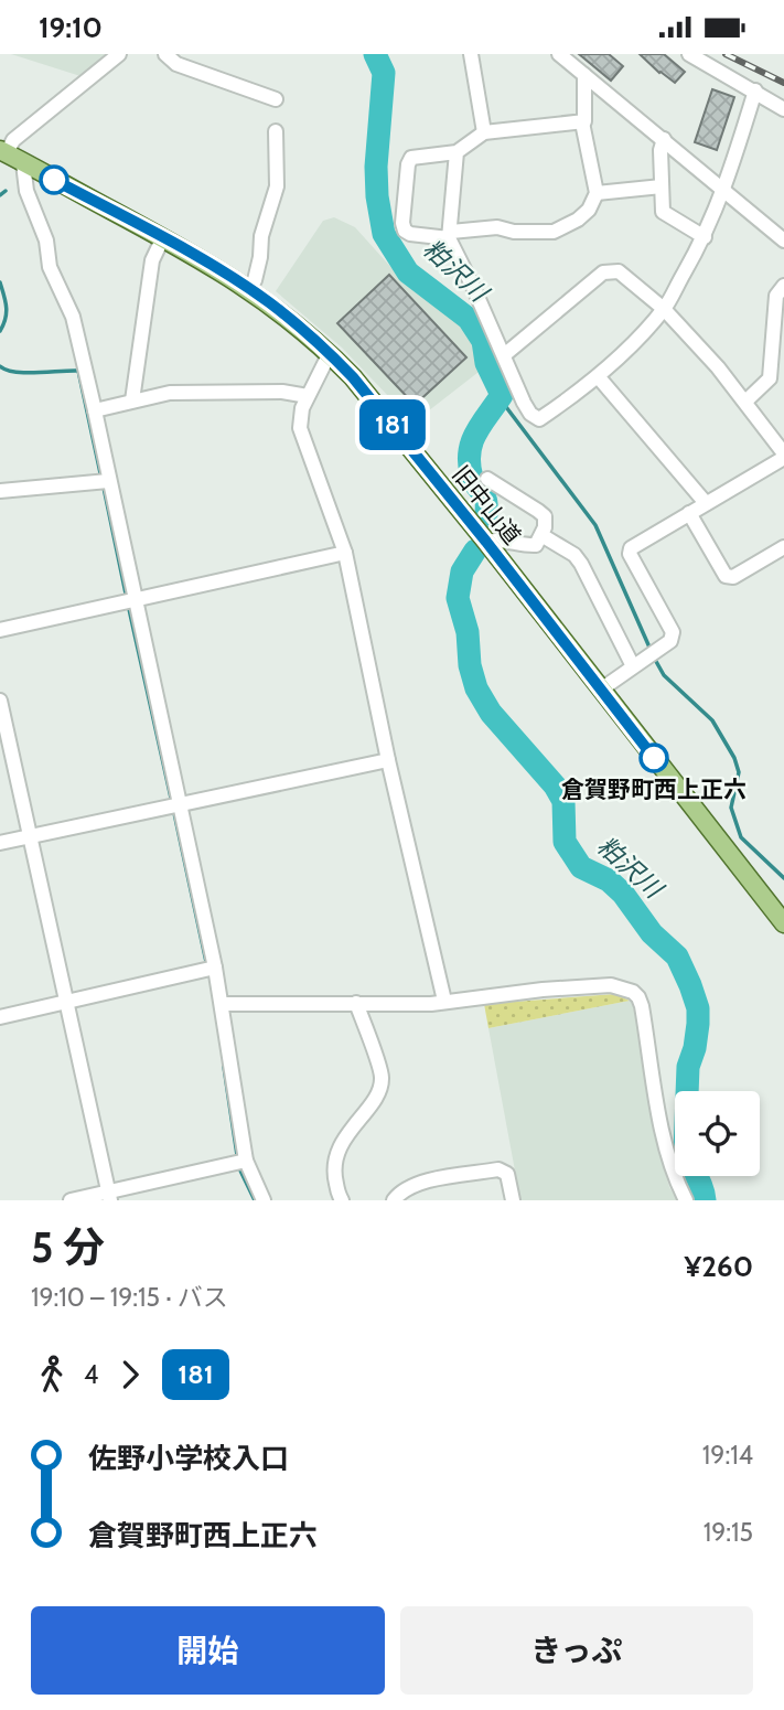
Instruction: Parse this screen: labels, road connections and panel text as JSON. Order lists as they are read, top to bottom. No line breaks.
{"streets":{"main road":["旧中山道"]},"water":["粕沢川"],"places":["倉賀野町西上正六"],"lines":["bus line 181"],"page":{"status":"19:10","on_map":"181","heading":["5 分","19:10 – 19:15 · バス","¥260"],"legs":["4","181"],"list":[{"name":"佐野小学校入口","value":"19:14"},{"name":"倉賀野町西上正六","value":"19:15"}],"buttons":["開始","きっぷ"]}}
